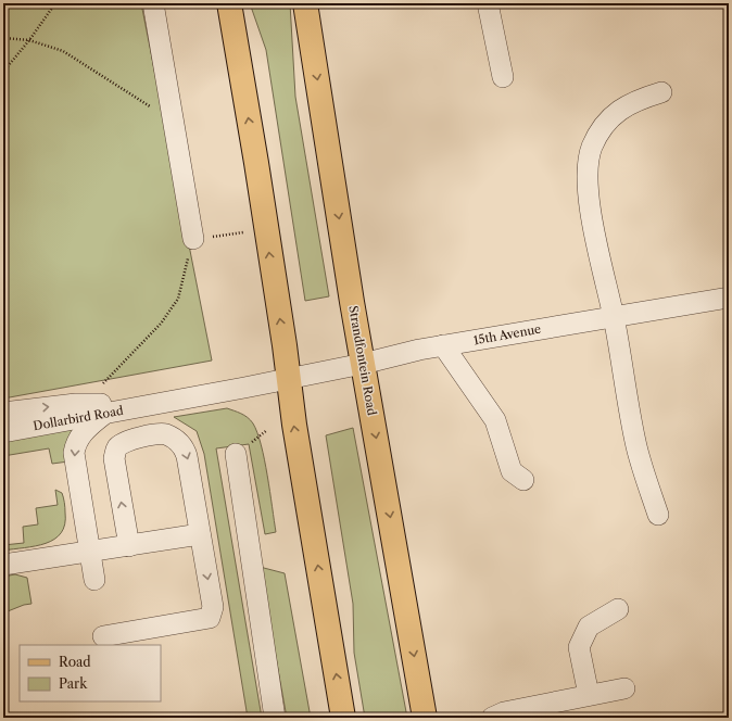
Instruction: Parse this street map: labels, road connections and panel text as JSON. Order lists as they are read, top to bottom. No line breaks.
{"streets":{"main road":["Strandfontein Road"],"street":["15th Avenue","Dollarbird Road"]},"crossings":[["15th Avenue","Strandfontein Road"],["15th Avenue","Dollarbird Road"]],"legend":["Road","Park"]}
